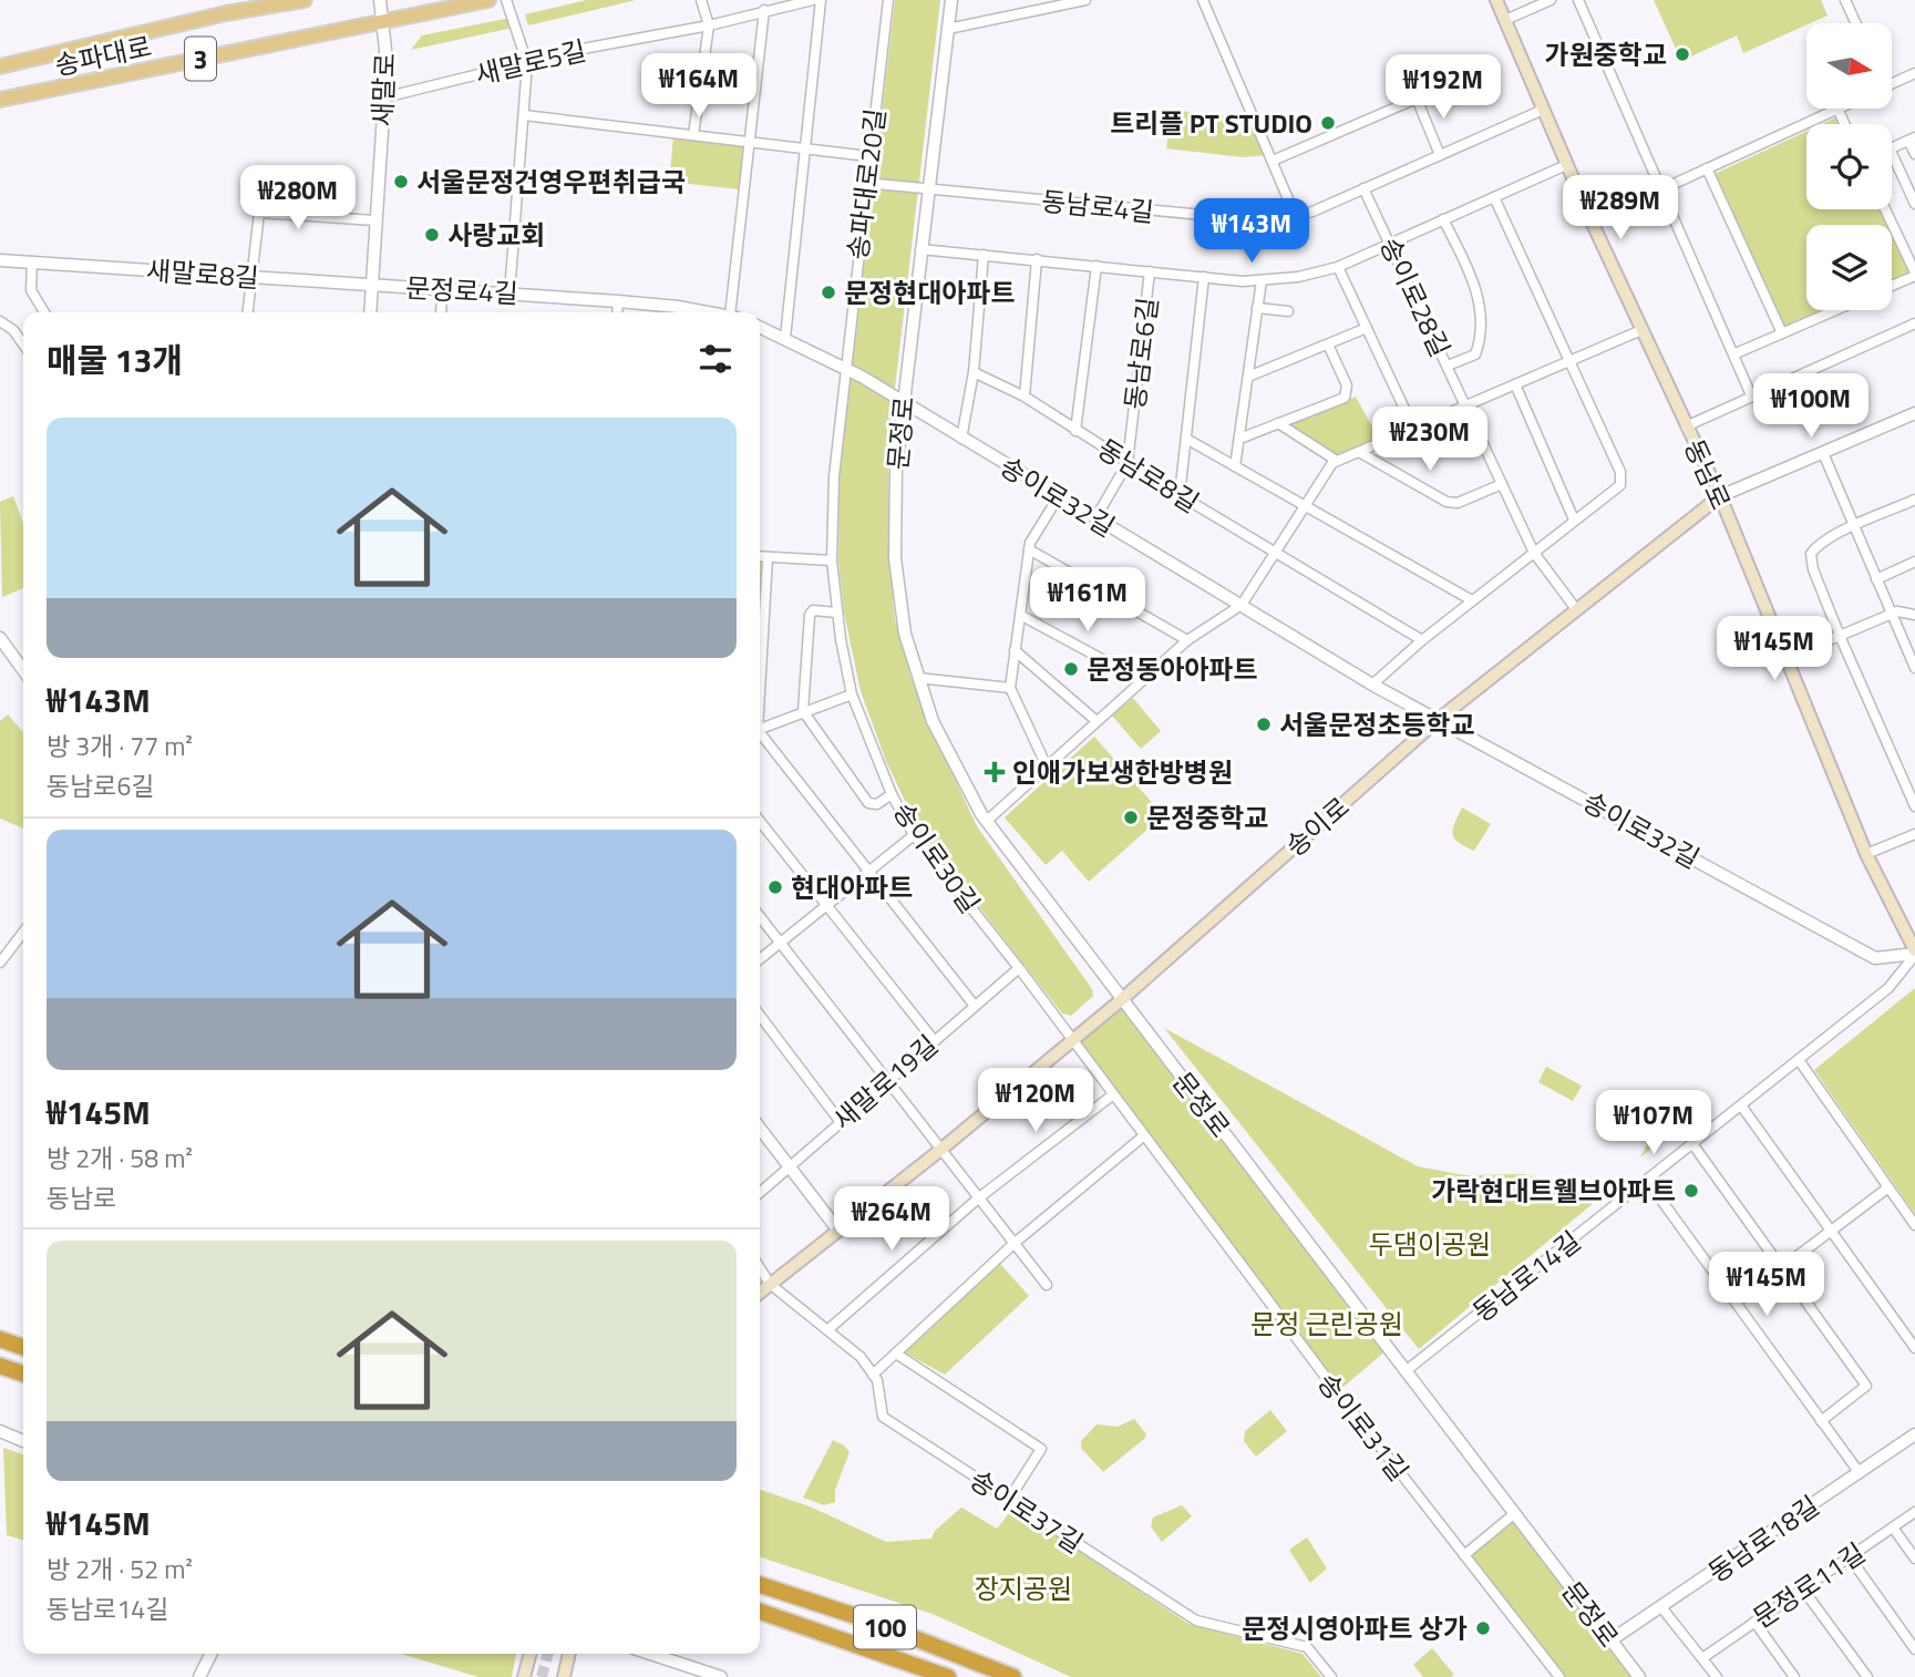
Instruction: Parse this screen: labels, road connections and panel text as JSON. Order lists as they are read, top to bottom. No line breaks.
{"streets":{"highway":["100"],"main road":["송파대로","3","동남로","송이로"],"street":["새말로5길","새말로","송파대로20길","동남로4길","새말로8길","문정로4길","송이로28길","동남로6길","문정로","동남로8길","송이로32길","송이로30길","새말로19길","동남로14길","송이로31길","송이로37길","동남로18길","문정로11길"]},"crossings":[["송파대로","새말로"],["새말로5길","새말로"],["새말로","새말로8길"],["새말로","문정로4길"],["송파대로20길","송이로30길"],["동남로4길","송이로28길"],["동남로4길","문정로"],["동남로4길","동남로"],["새말로8길","문정로4길"],["송이로28길","동남로6길"],["송이로28길","송이로"],["동남로6길","문정로"],["동남로6길","동남로"],["동남로6길","동남로8길"],["동남로6길","송이로32길"],["문정로","송이로32길"],["문정로","송이로"],["문정로","동남로14길"],["문정로","동남로18길"],["동남로","송이로32길"],["동남로","송이로"],["동남로","동남로14길"],["송이로32길","송이로"],["송이로32길","동남로14길"],["송이로","송이로30길"],["송이로","송이로31길"],["송이로","송이로37길"],["송이로30길","새말로19길"],["송이로30길","송이로31길"]],"parks":["두댐이공원","문정 근린공원","장지공원"],"places":{"other":["가원중학교","트리플 PT STUDIO","서울문정건영우편취급국","사랑교회","문정현대아파트","문정동아아파트","서울문정초등학교","문정중학교","현대아파트","가락현대트웰브아파트","문정시영아파트 상가"],"health":["인애가보생한방병원"]},"north":"right","page":{"price":["₩164M","₩192M","₩280M","₩289M","₩143M","₩100M","₩230M","₩161M","₩145M","₩120M","₩107M","₩264M","₩145M"],"heading":"매물 13개","list":[{"name":"₩143M","note":"방 3개 · 77 m² · 동남로6길"},{"name":"₩145M","note":"방 2개 · 58 m² · 동남로"},{"name":"₩145M","note":"방 2개 · 52 m² · 동남로14길"}]}}
